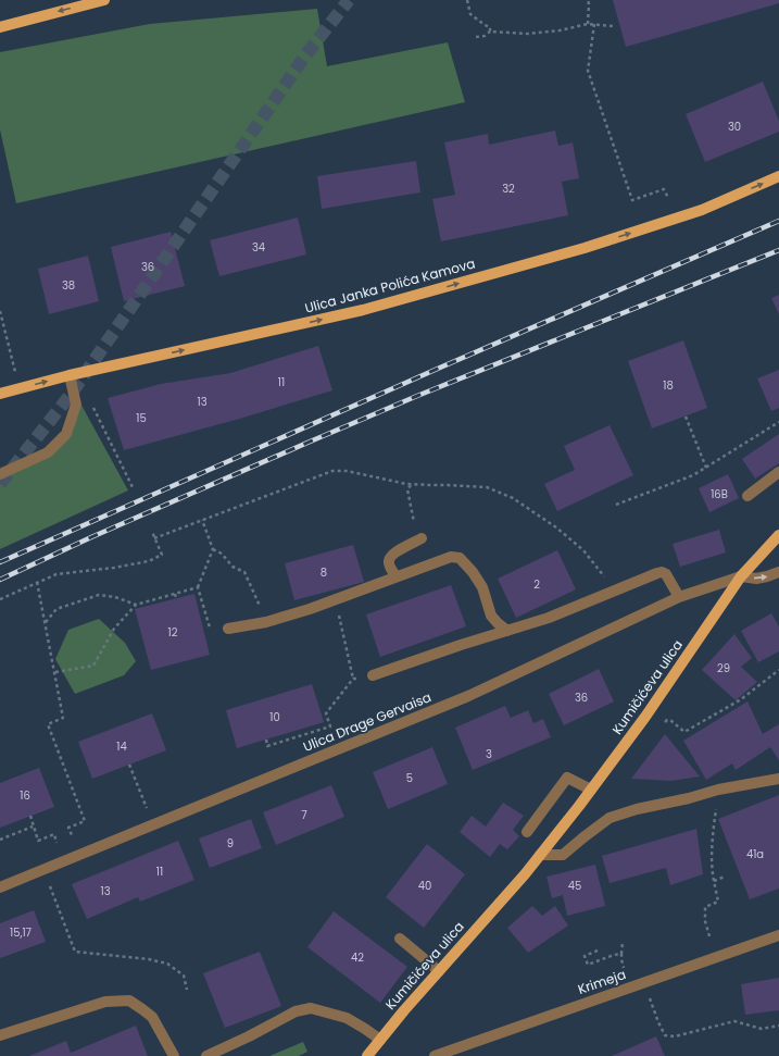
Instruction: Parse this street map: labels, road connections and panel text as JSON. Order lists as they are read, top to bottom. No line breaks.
{"streets":{"main road":["Ulica Janka Polića Kamova","Kumičićeva ulica"],"street":["Ulica Drage Gervaisa","Krimeja"]},"crossings":[["Kumičićeva ulica","Ulica Drage Gervaisa"]],"one_way":["Ulica Janka Polića Kamova"],"house_numbers":["30","32","34","36","38","11","18","13","15","16B","8","2","12","29","36","10","14","3","5","16","7","9","41a","11","40","45","13","15,17","42"]}
